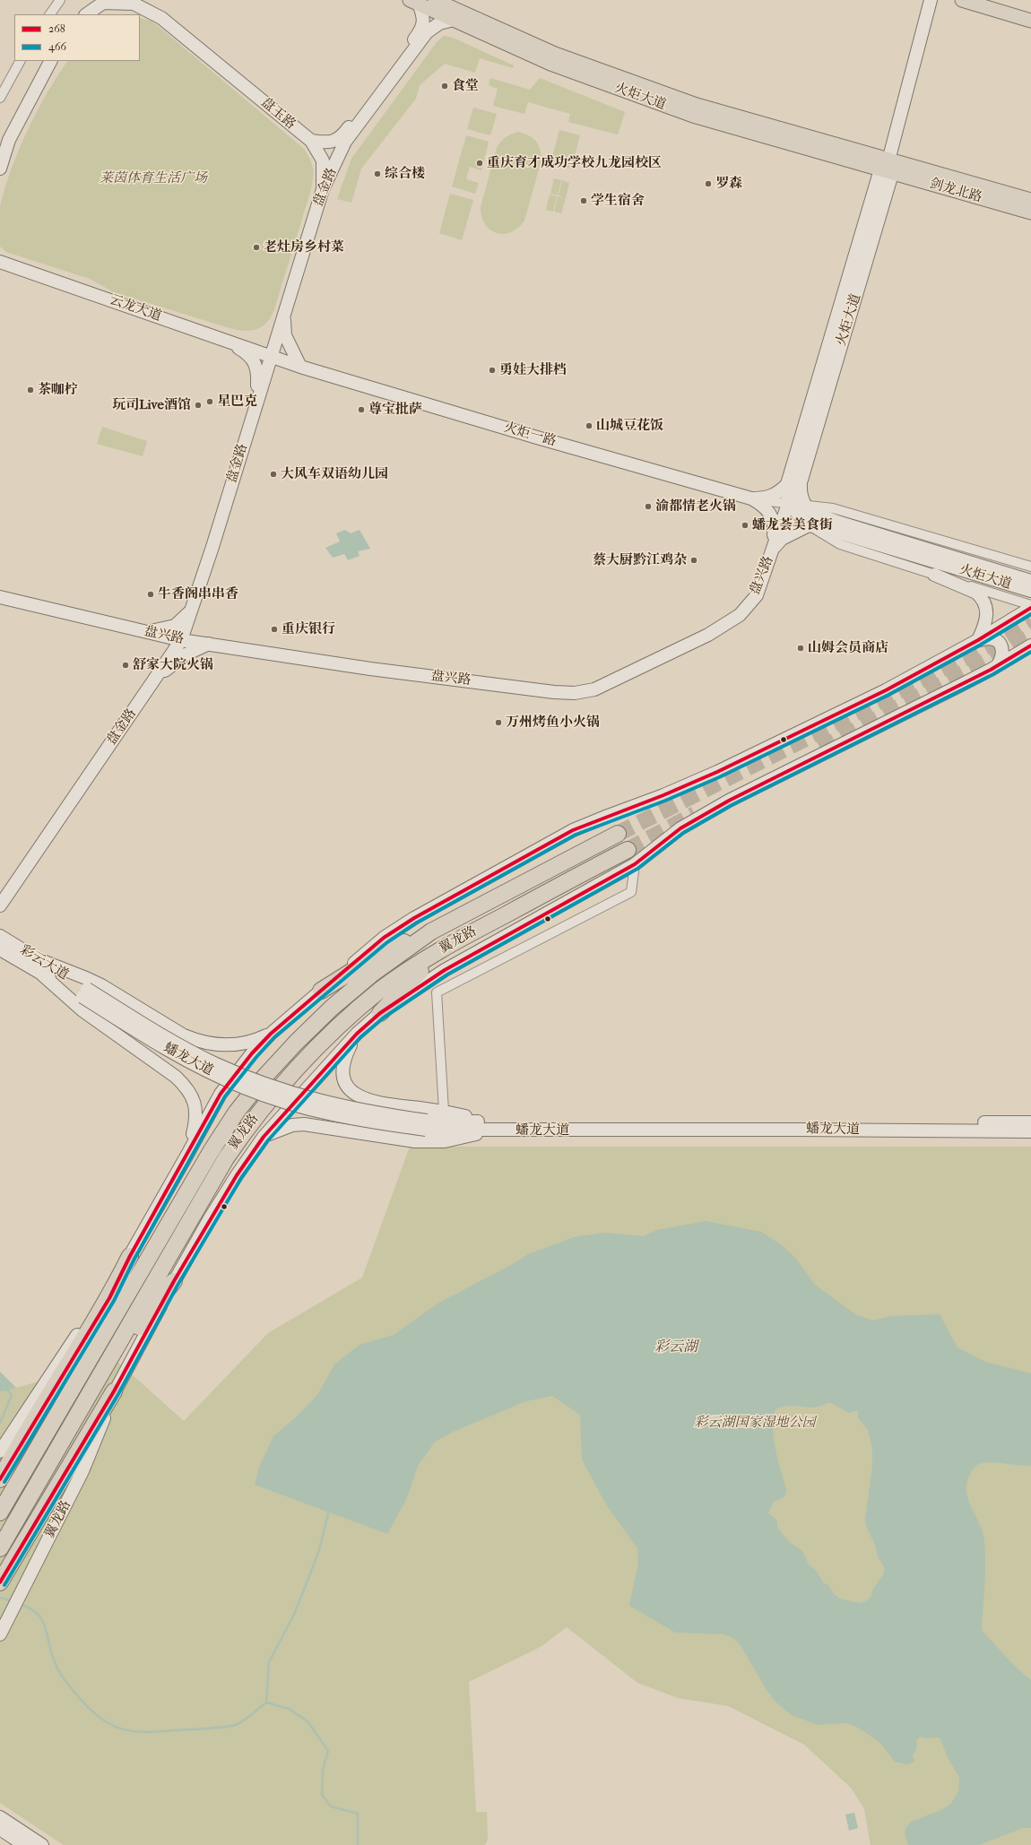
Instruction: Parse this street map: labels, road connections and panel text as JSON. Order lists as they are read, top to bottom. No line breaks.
{"streets":{"highway":["翼龙路"],"main road":["火炬大道","盘玉路","盘金路","剑龙北路","云龙大道","火炬一路","盘兴路","彩云大道","蟠龙大道"]},"crossings":[["火炬大道","盘金路"],["火炬大道","剑龙北路"],["火炬大道","火炬一路"],["火炬大道","盘兴路"],["盘金路","云龙大道"],["盘金路","火炬一路"],["盘金路","盘兴路"],["云龙大道","火炬一路"],["彩云大道","蟠龙大道"]],"water":["彩云湖"],"parks":["莱茵体育生活广场","彩云湖国家湿地公园"],"places":["食堂","重庆育才成功学校九龙园校区","综合楼","罗森","学生宿舍","老灶房乡村菜","勇娃大排档","茶咖柠","星巴克","玩司Live酒馆","尊宝批萨","山城豆花饭","大风车双语幼儿园","渝都情老火锅","蟠龙荟美食街","蔡大厨黔江鸡杂","牛香阁串串香","重庆银行","山姆会员商店","舒家大院火锅","万州烤鱼小火锅"],"lines":["transit line 268","transit line 466"],"legend":["268","466"]}
